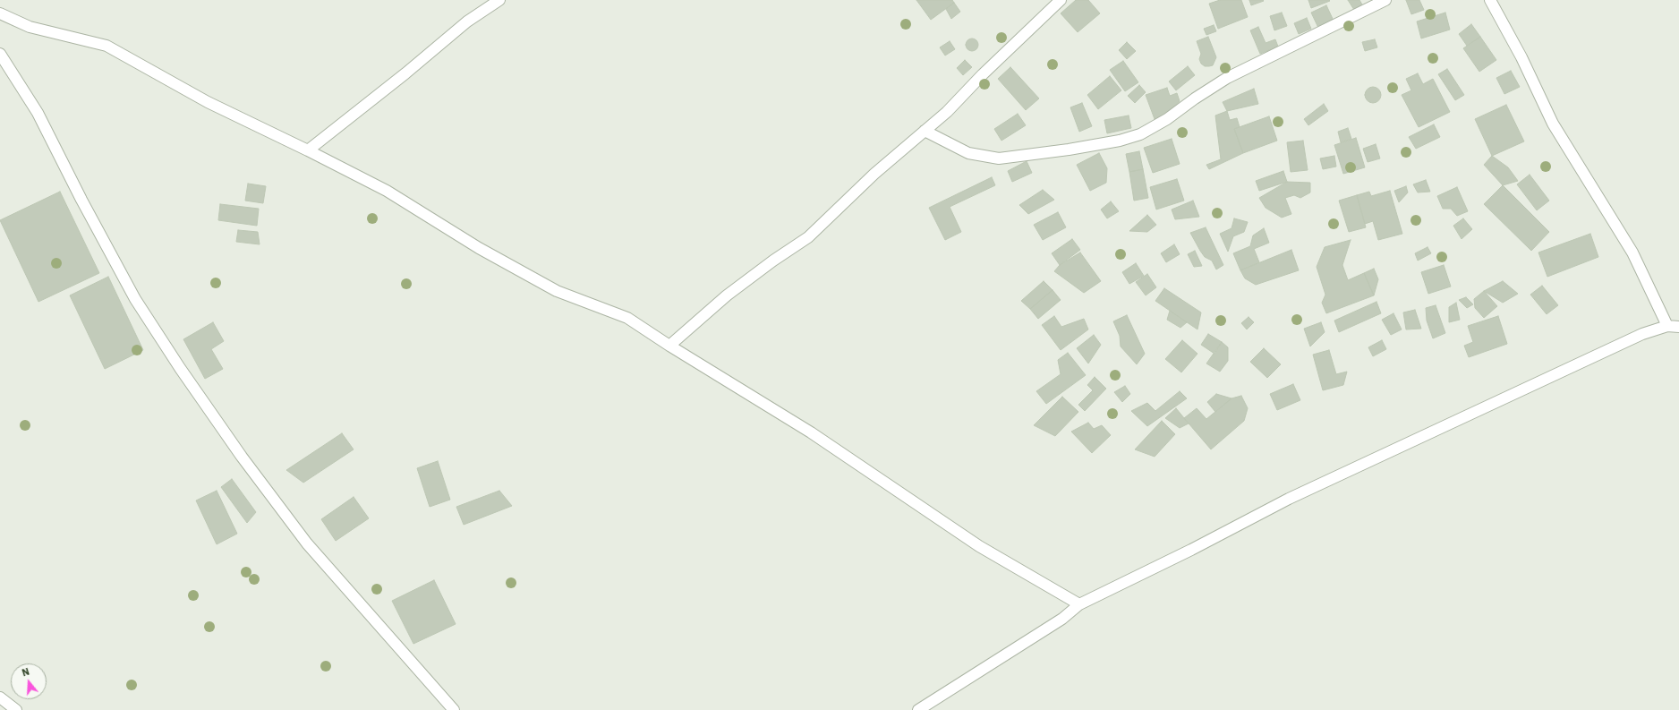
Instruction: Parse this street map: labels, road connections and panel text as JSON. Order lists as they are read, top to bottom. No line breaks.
{"north":"top"}
